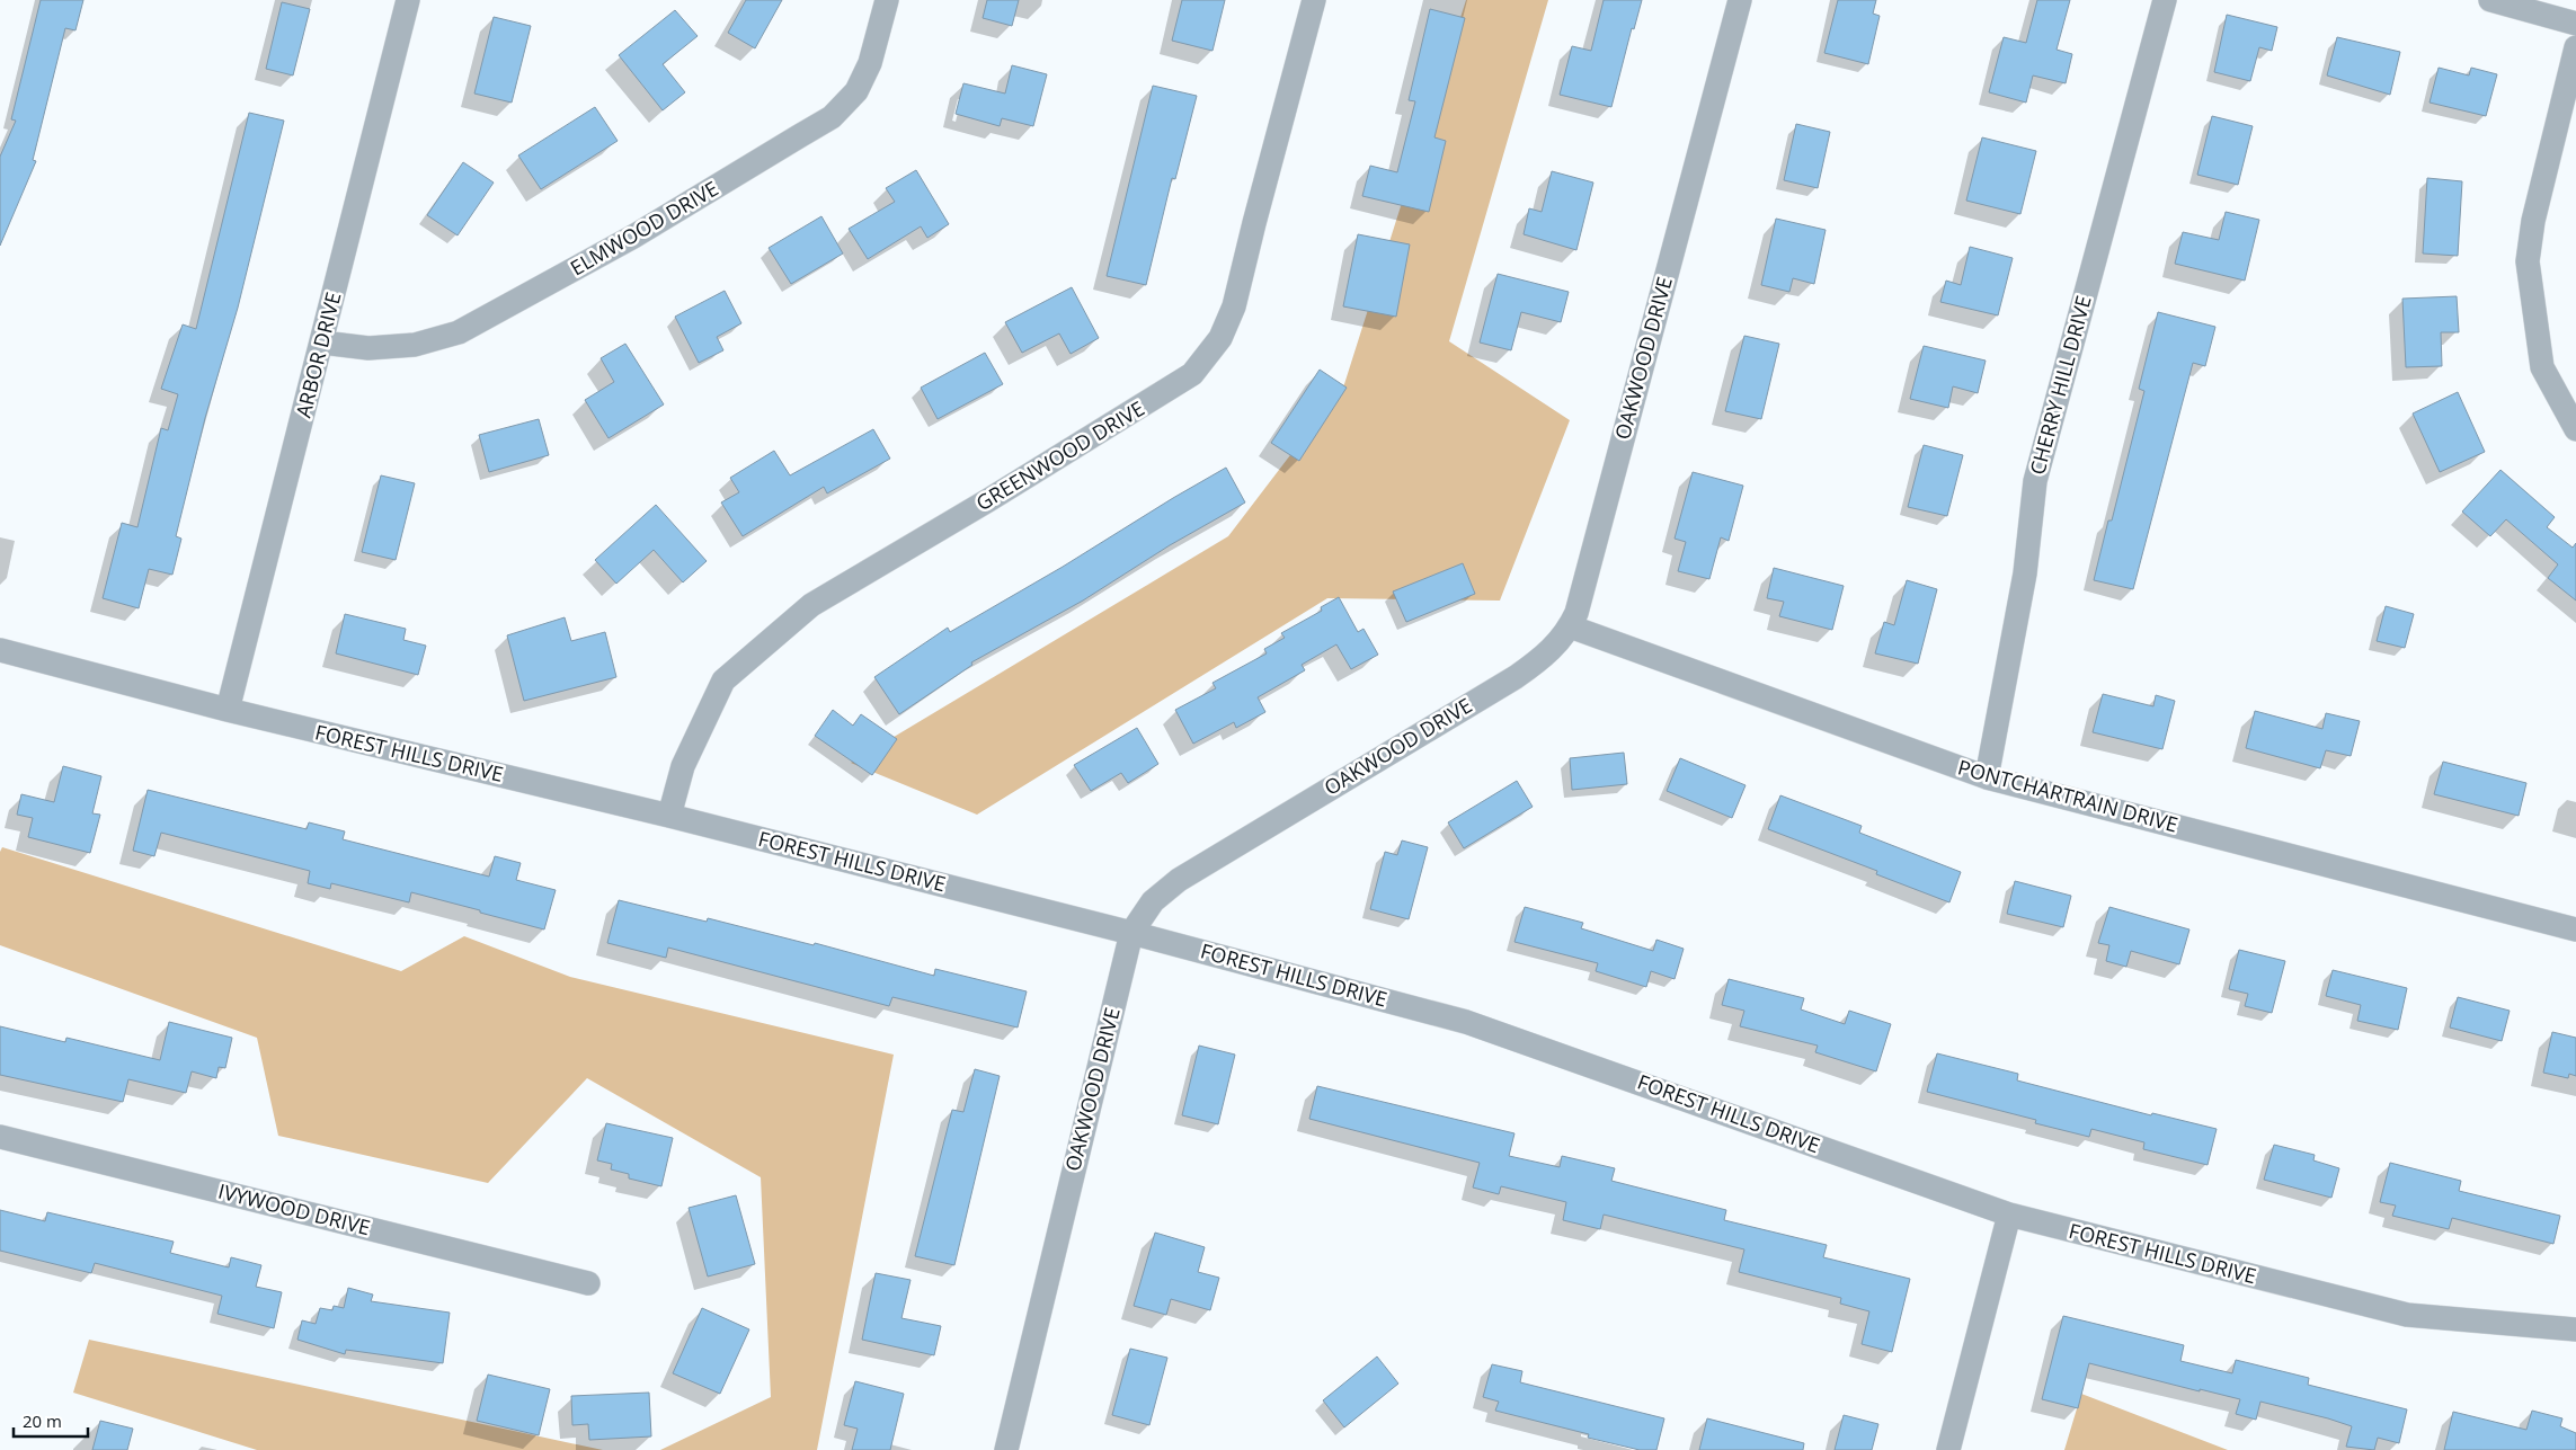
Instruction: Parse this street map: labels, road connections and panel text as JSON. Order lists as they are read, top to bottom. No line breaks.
{"streets":{"street":["ELMWOOD DRIVE","ARBOR DRIVE","OAKWOOD DRIVE","CHERRY HILL DRIVE","GREENWOOD DRIVE","FOREST HILLS DRIVE","PONTCHARTRAIN DRIVE","IVYWOOD DRIVE"]},"crossings":[["ELMWOOD DRIVE","ARBOR DRIVE"],["ARBOR DRIVE","FOREST HILLS DRIVE"],["OAKWOOD DRIVE","FOREST HILLS DRIVE"],["OAKWOOD DRIVE","PONTCHARTRAIN DRIVE"],["CHERRY HILL DRIVE","PONTCHARTRAIN DRIVE"],["GREENWOOD DRIVE","FOREST HILLS DRIVE"]],"scale_bar":"20 m"}
